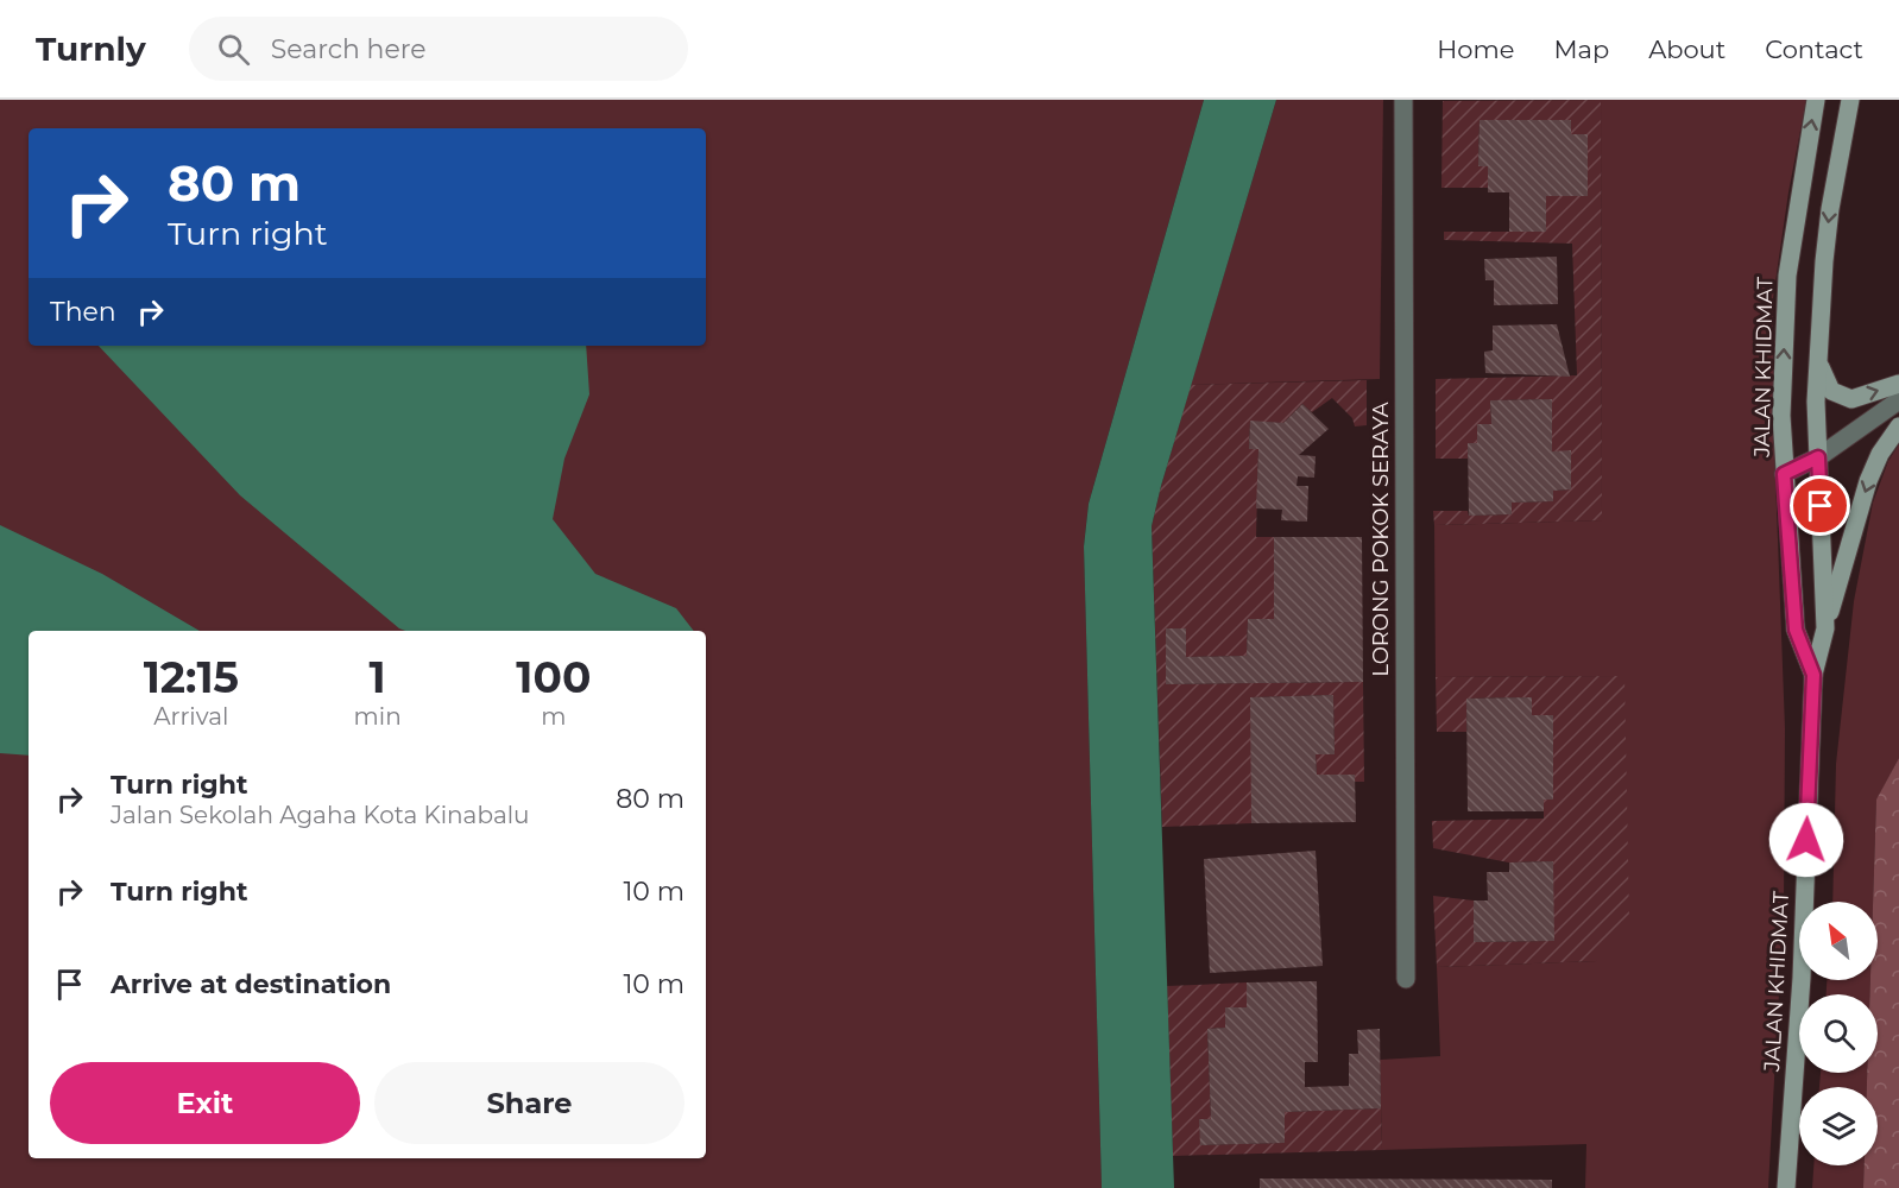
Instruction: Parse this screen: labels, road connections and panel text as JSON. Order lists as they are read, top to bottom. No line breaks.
{"streets":{"street":["JALAN KHIDMAT","LORONG POKOK SERAYA"]},"north":"top left","page":{"header":"Turnly","search":"Search here","nav":["Home","Map","About","Contact"],"turn":["80 m","Turn right"],"then":"Then","eta":["12:15","Arrival","1","min","100","m"],"list":[{"name":"Turn right","note":"Jalan Sekolah Agaha Kota Kinabalu","value":"80 m"},{"name":"Turn right","value":"10 m"},{"name":"Arrive at destination","value":"10 m"}],"buttons":["Exit","Share"]}}
